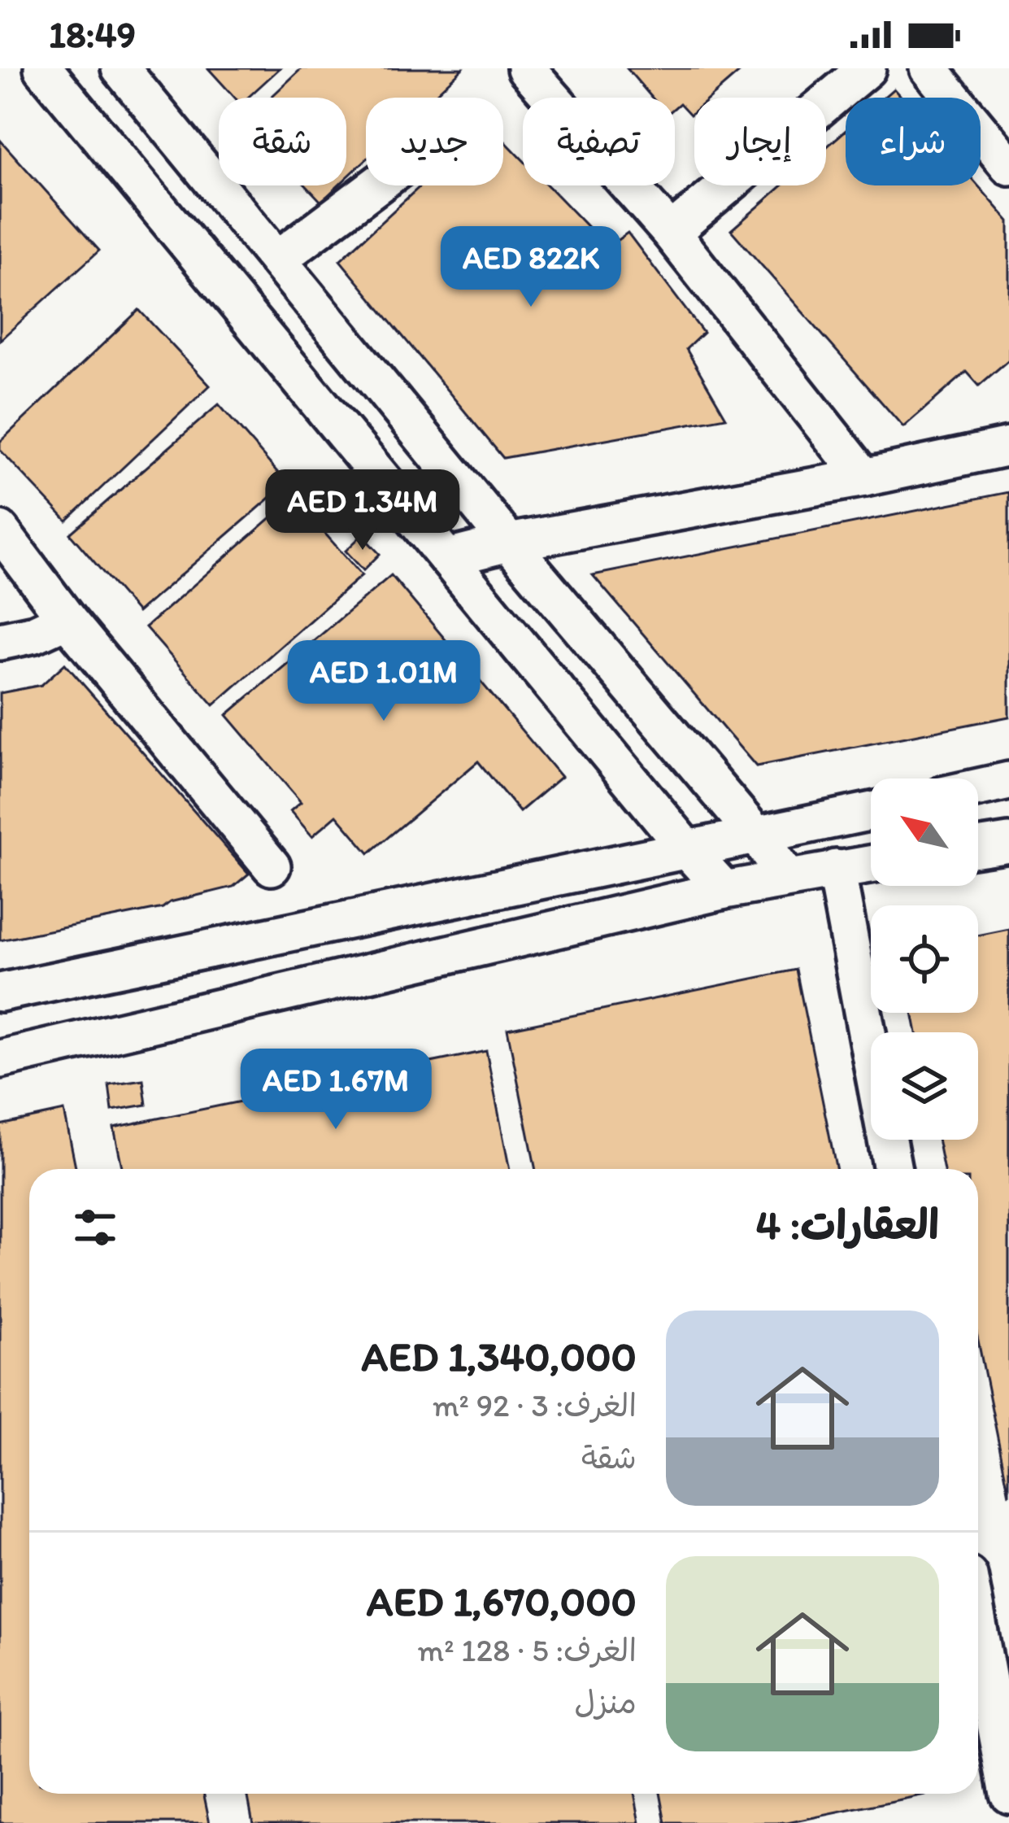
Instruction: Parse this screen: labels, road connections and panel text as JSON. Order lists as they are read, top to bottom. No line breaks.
{"north":"top left","page":{"status":"18:49","chip":["شراء","إيجار","تصفية","جديد","شقة"],"price":["AED 822K","AED 1.34M","AED 1.01M","AED 1.67M"],"heading":"العقارات: 4","list":[{"name":"AED 1,340,000","note":"الغرف: 3 · 92 m² · شقة"},{"name":"AED 1,670,000","note":"الغرف: 5 · 128 m² · منزل"}]}}
